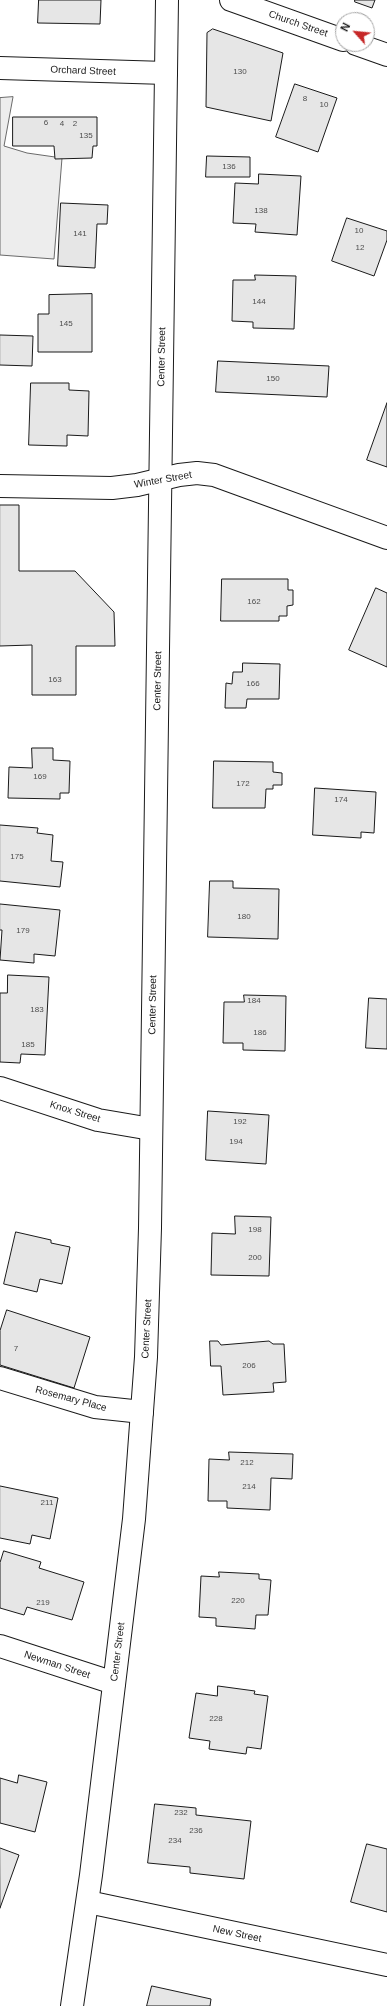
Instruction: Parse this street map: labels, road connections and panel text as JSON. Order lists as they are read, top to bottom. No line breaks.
{"streets":{"main road":["Church Street","Orchard Street","Center Street","Winter Street","Knox Street","Rosemary Place","Newman Street","New Street"]},"crossings":[["Orchard Street","Center Street"],["Center Street","Winter Street"],["Center Street","Knox Street"],["Center Street","Rosemary Place"],["Center Street","Newman Street"],["Center Street","New Street"]],"house_numbers":["130","8","10","6","4","2","135","136","138","10","141","12","144","145","150","162","163","166","169","172","174","175","180","179","184","183","186","185","192","194","198","200","7","206","212","214","211","220","219","228","232","236","234"],"north":"top left"}
